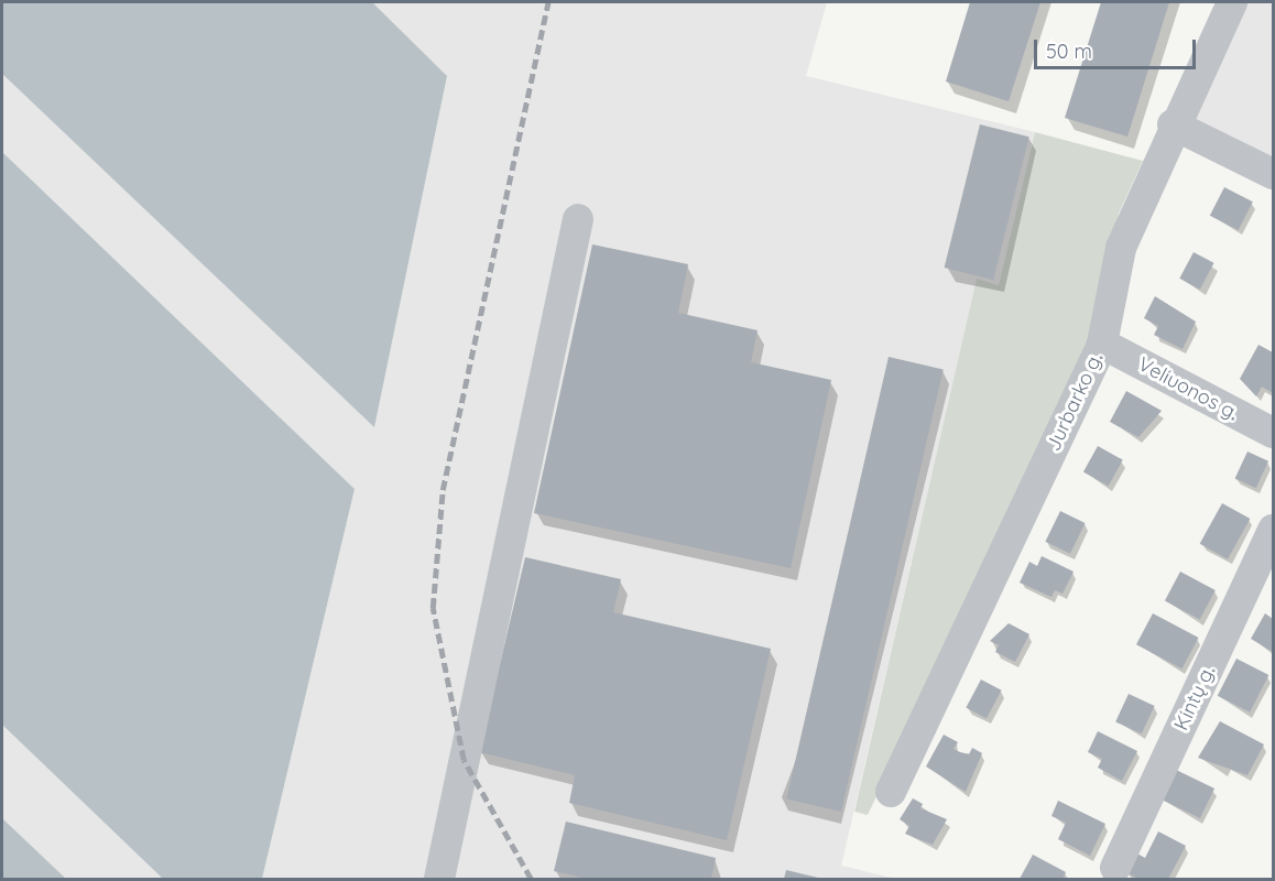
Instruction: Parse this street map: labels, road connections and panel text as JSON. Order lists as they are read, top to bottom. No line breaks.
{"streets":{"street":["Veliuonos g.","Jurbarko g.","Kintų g."]},"crossings":[["Veliuonos g.","Jurbarko g."]],"scale_bar":"50 m"}
